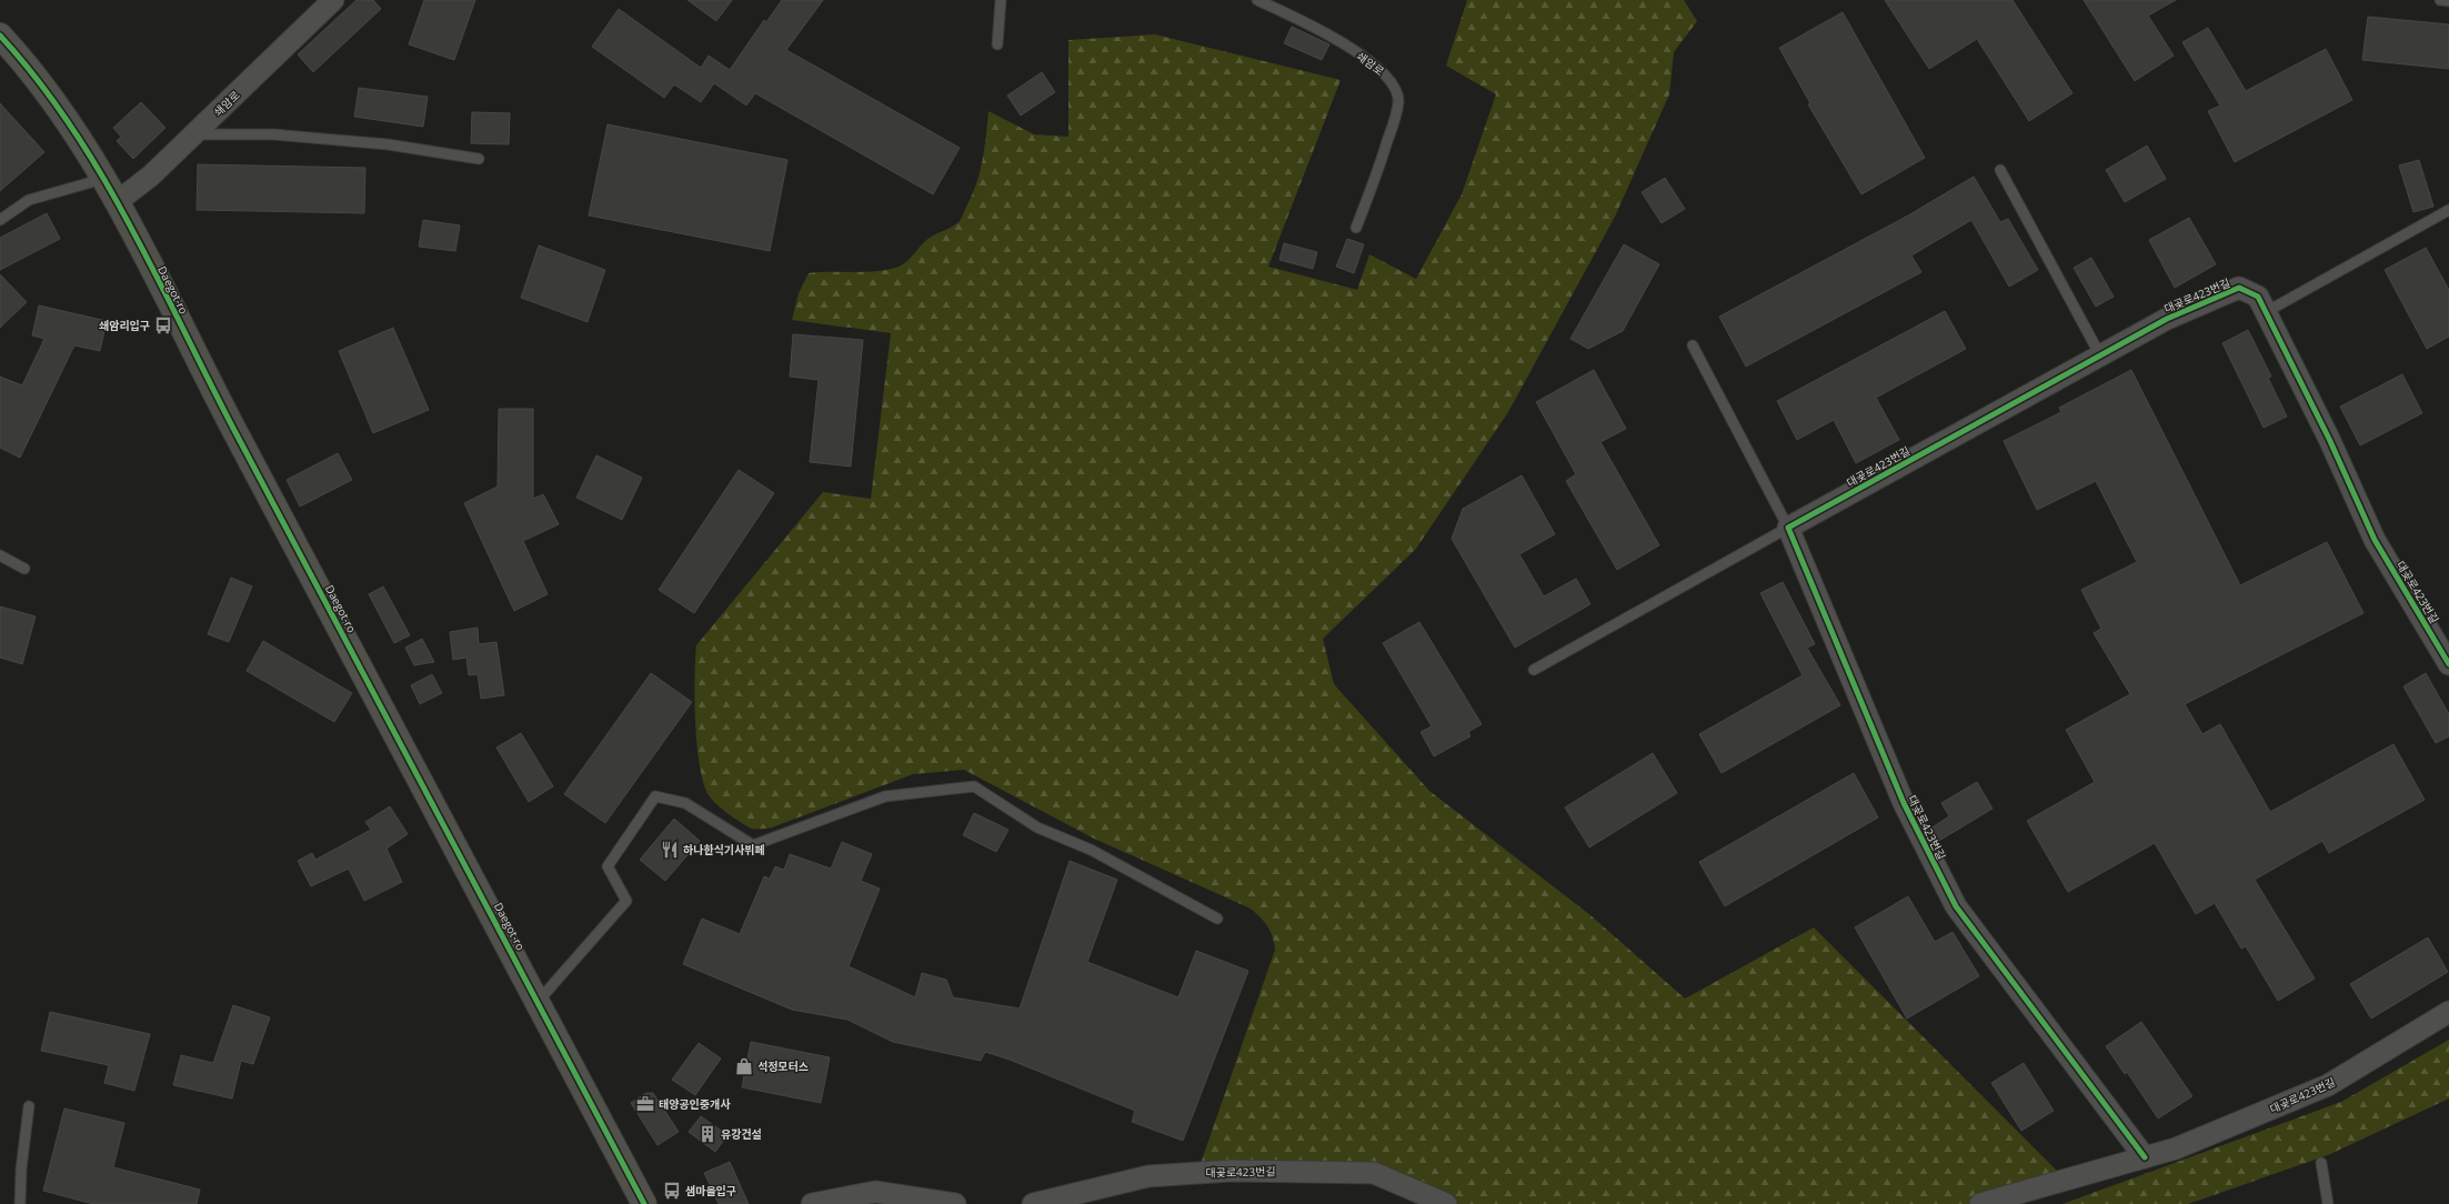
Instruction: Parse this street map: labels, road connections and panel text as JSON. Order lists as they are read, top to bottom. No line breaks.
{"streets":{"street":["쇄암로","Daegot-ro","대곶로423번길"]},"crossings":[["쇄암로","Daegot-ro"]],"places":{"bus stop":["쇄암리입구","샘마을입구"],"restaurant":["하나한식기사뷔페"],"shop":["석정모터스"],"office":["태양공인중개사"],"building":["유강건설"]}}
